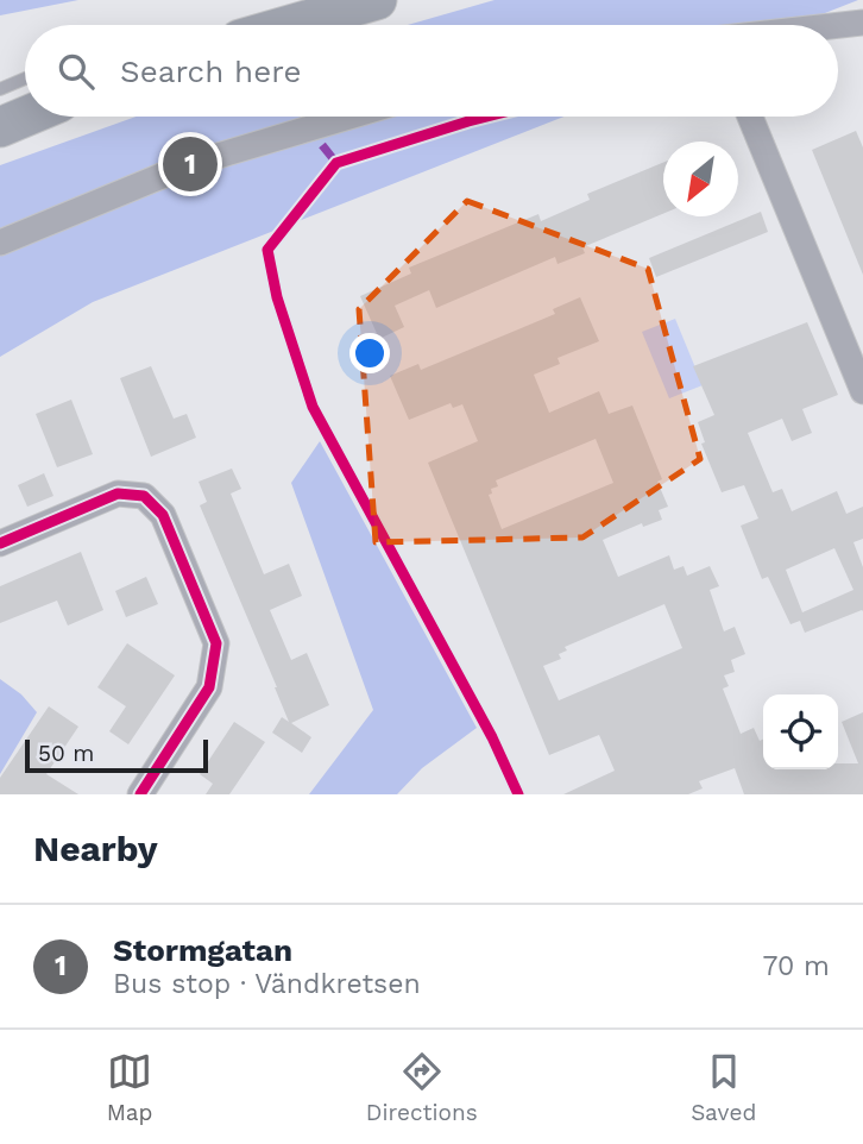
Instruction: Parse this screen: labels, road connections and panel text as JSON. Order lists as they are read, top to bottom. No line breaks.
{"scale_bar":"50 m","north":"bottom left","page":{"search":"Search here","pins":"1","scale":"50 m","heading":"Nearby","list":[{"mark":"1","name":"Stormgatan","note":"Bus stop · Vändkretsen","value":"70 m"}],"nav":["Map","Directions","Saved"]}}
